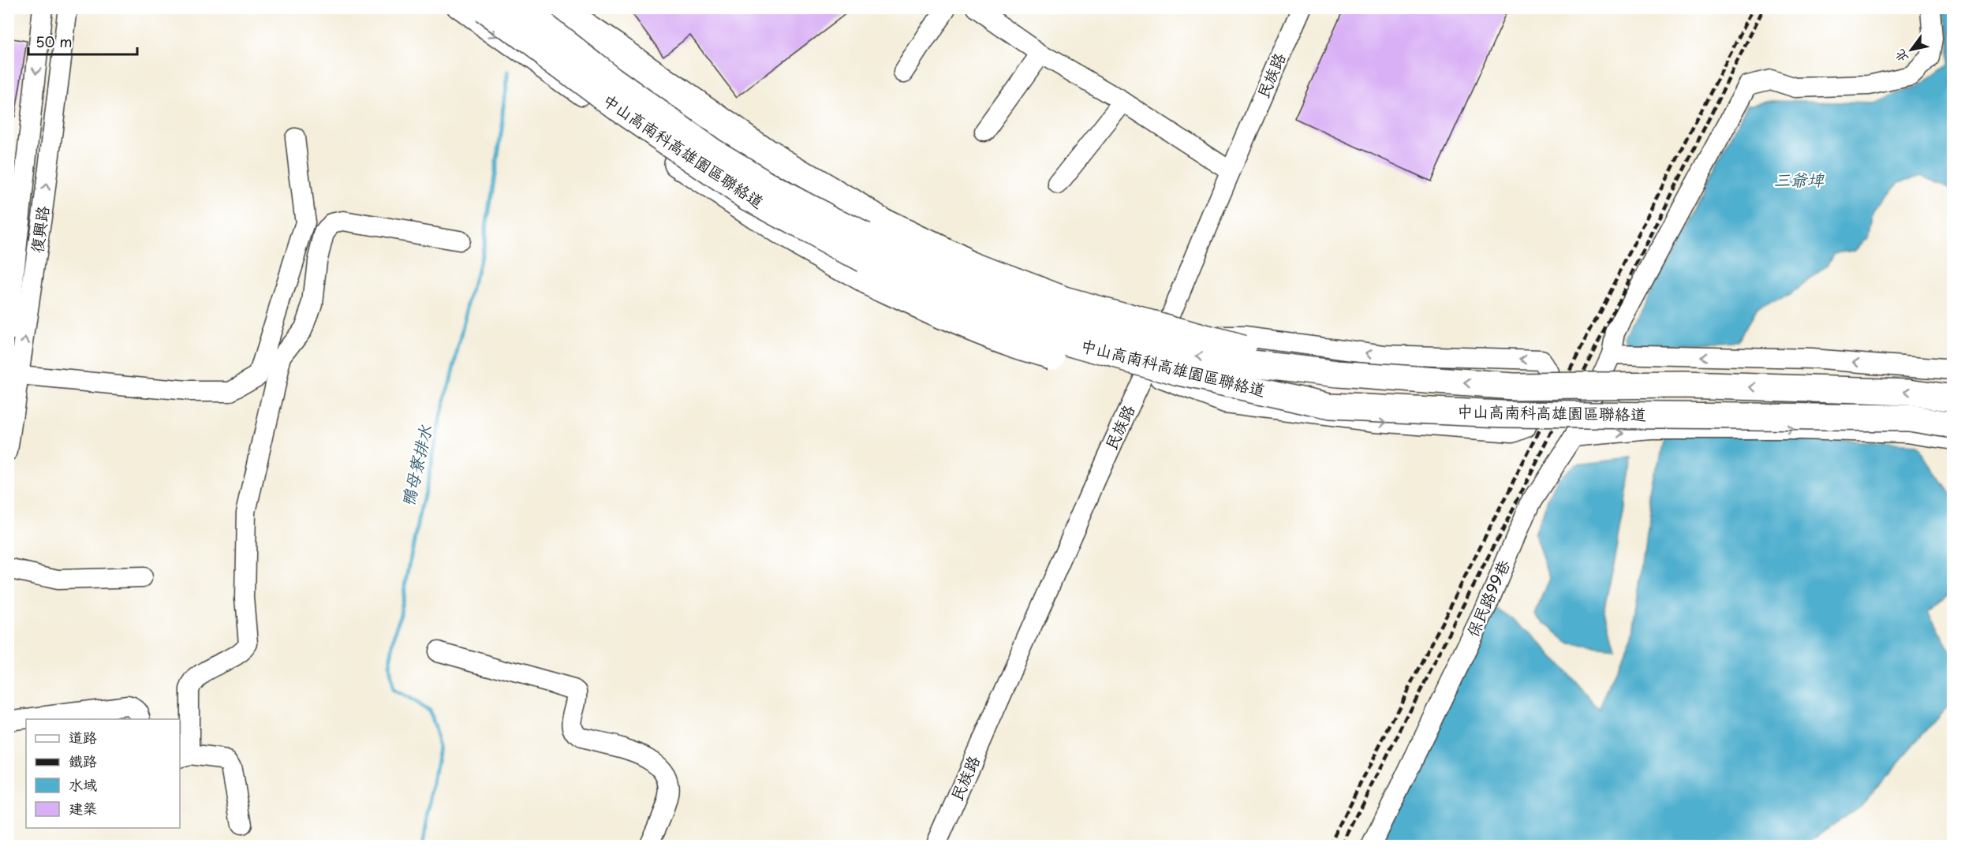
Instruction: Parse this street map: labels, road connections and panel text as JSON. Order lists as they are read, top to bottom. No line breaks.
{"streets":{"highway":["中山高南科高雄園區聯絡道"],"street":["民族路","復興路","保民路99巷"]},"water":["三爺埤","鴨母寮排水"],"legend":["道路","鐵路","水域","建築"],"scale_bar":"50 m","north":"bottom left"}
